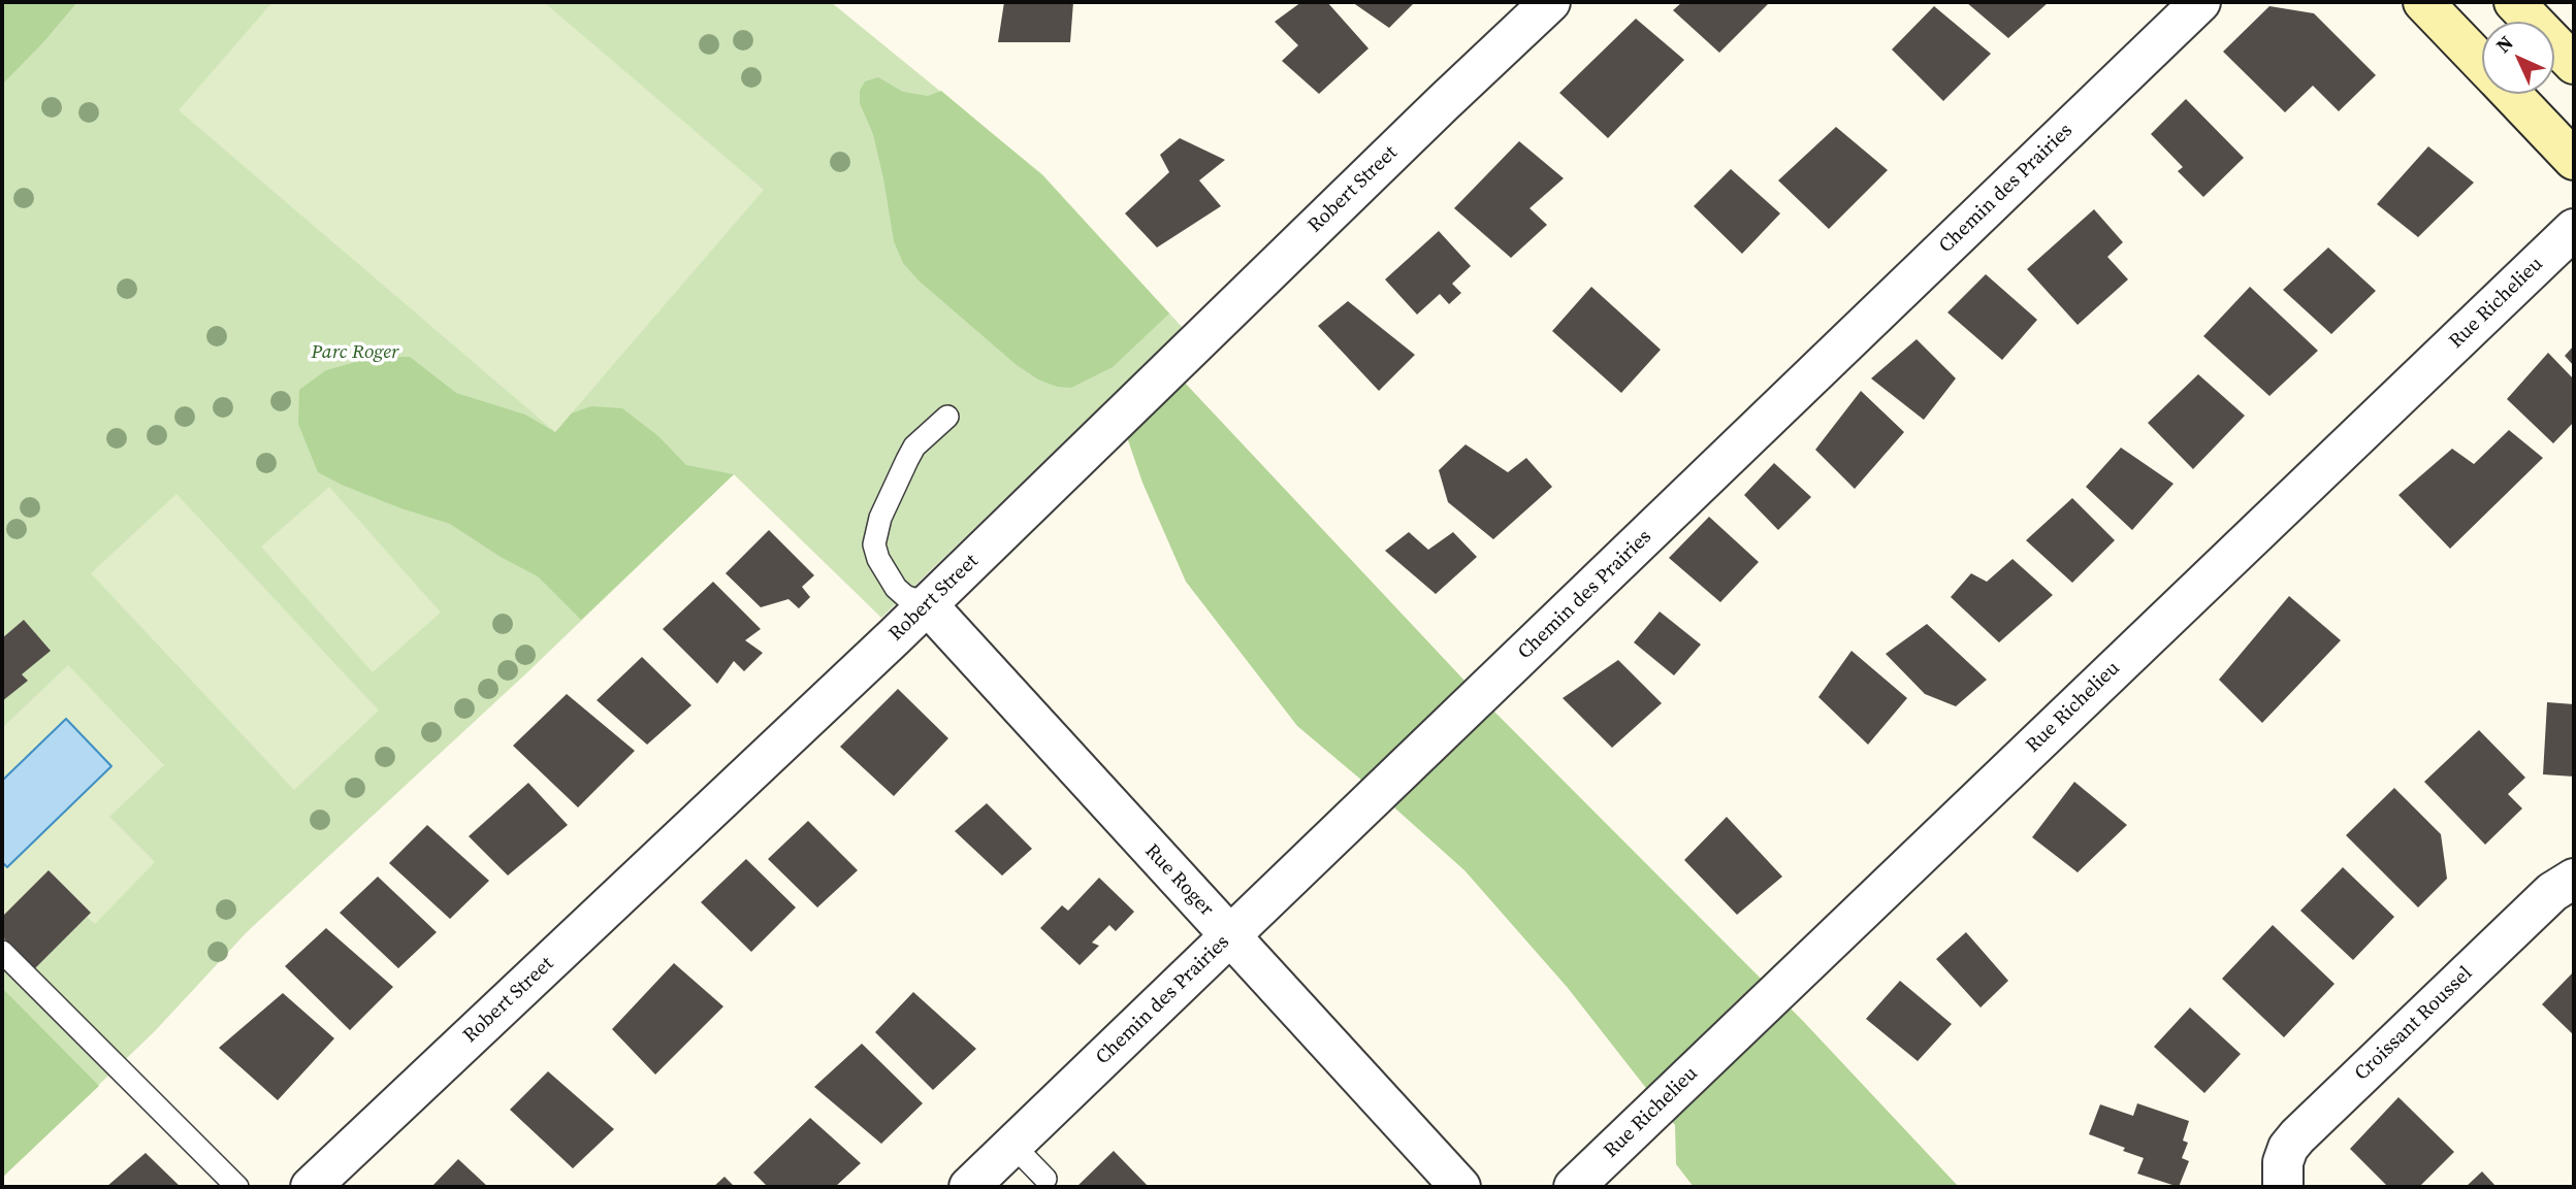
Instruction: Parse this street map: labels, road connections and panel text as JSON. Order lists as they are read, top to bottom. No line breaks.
{"streets":{"street":["Chemin des Prairies","Robert Street","Rue Richelieu","Rue Roger","Croissant Roussel"]},"crossings":[["Chemin des Prairies","Rue Roger"],["Robert Street","Rue Roger"]],"parks":["Parc Roger"],"north":"top left"}
